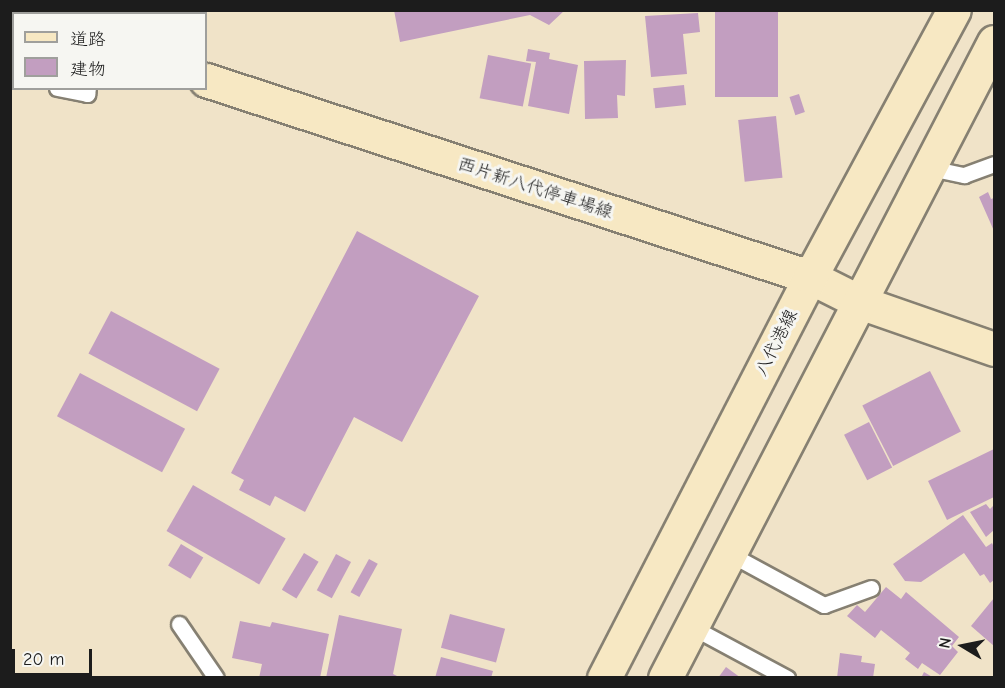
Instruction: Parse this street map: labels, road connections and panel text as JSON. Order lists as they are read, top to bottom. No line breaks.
{"streets":{"main road":["西片新八代停車場線","八代港線"]},"crossings":[["西片新八代停車場線","八代港線"]],"legend":["道路","建物"],"scale_bar":"20 m","north":"left"}
